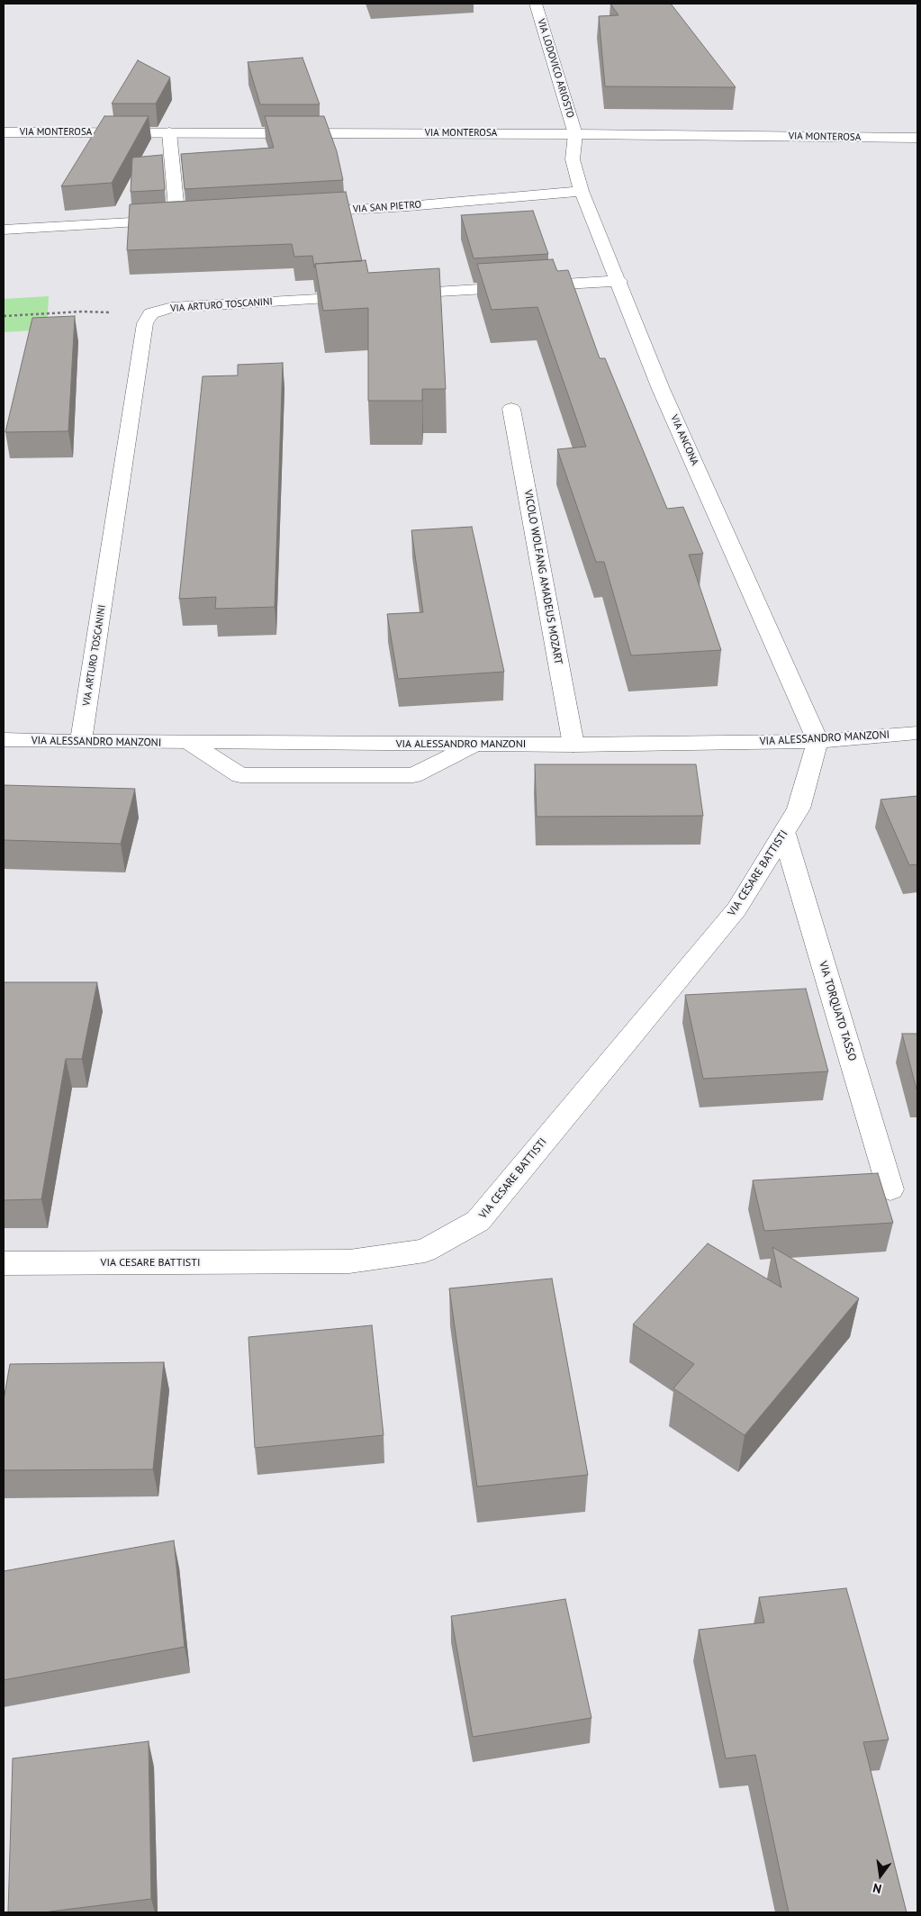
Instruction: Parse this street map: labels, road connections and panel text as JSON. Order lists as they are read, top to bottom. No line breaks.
{"streets":{"street":["VIA LODOVICO ARIOSTO","VIA MONTEROSA","VIA SAN PIETRO","VIA ARTURO TOSCANINI","VIA ANCONA","VICOLO WOLFANG AMADEUS MOZART","VIA ALESSANDRO MANZONI","VIA CESARE BATTISTI","VIA TORQUATO TASSO"]},"crossings":[["VIA LODOVICO ARIOSTO","VIA MONTEROSA"],["VIA LODOVICO ARIOSTO","VIA ANCONA"],["VIA MONTEROSA","VIA ANCONA"],["VIA SAN PIETRO","VIA ANCONA"],["VIA ARTURO TOSCANINI","VIA ALESSANDRO MANZONI"],["VIA ANCONA","VIA ALESSANDRO MANZONI"],["VIA ANCONA","VIA CESARE BATTISTI"],["VICOLO WOLFANG AMADEUS MOZART","VIA ALESSANDRO MANZONI"],["VIA ALESSANDRO MANZONI","VIA CESARE BATTISTI"],["VIA CESARE BATTISTI","VIA TORQUATO TASSO"]],"north":"bottom"}
